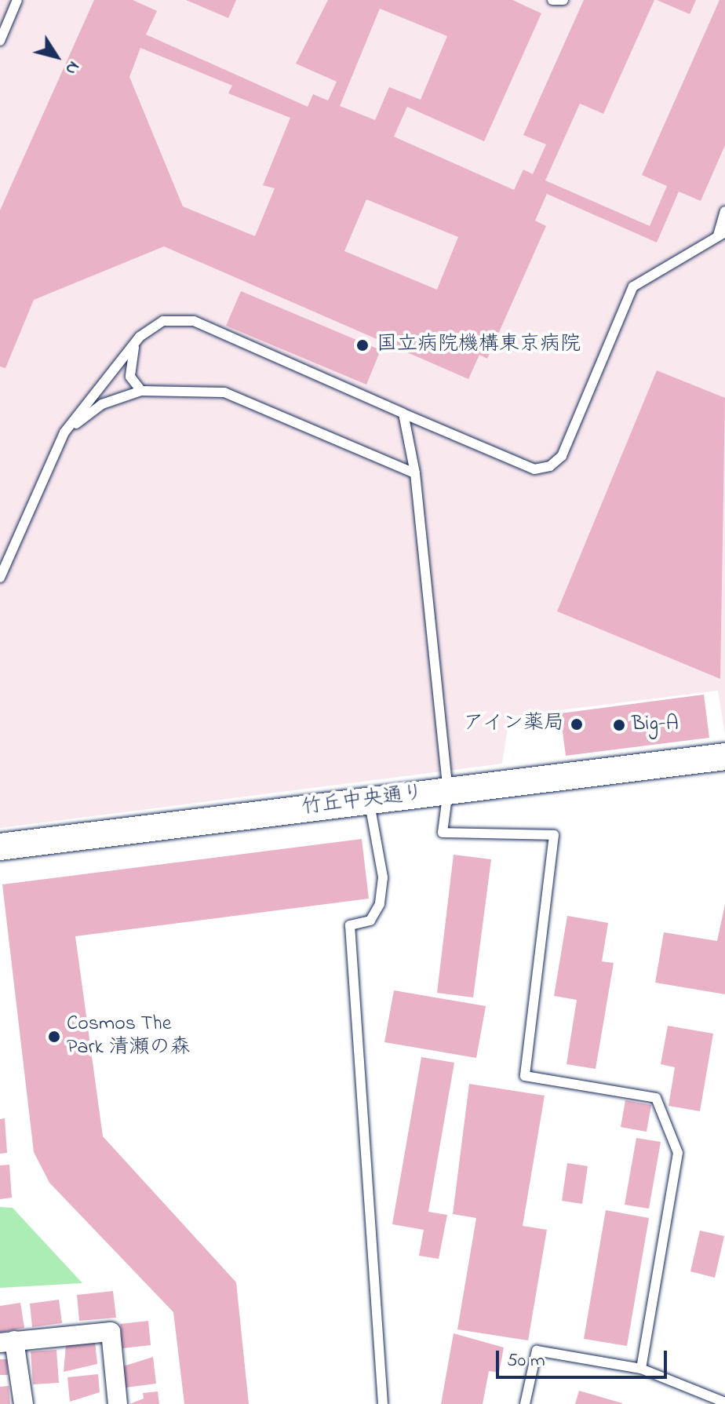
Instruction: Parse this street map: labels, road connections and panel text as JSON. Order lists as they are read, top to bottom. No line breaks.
{"streets":{"street":["竹丘中央通り"]},"places":["国立病院機構東京病院","アイン薬局","Big-A","Cosmos The Park 清瀬の森"],"scale_bar":"50 m","north":"bottom right"}
